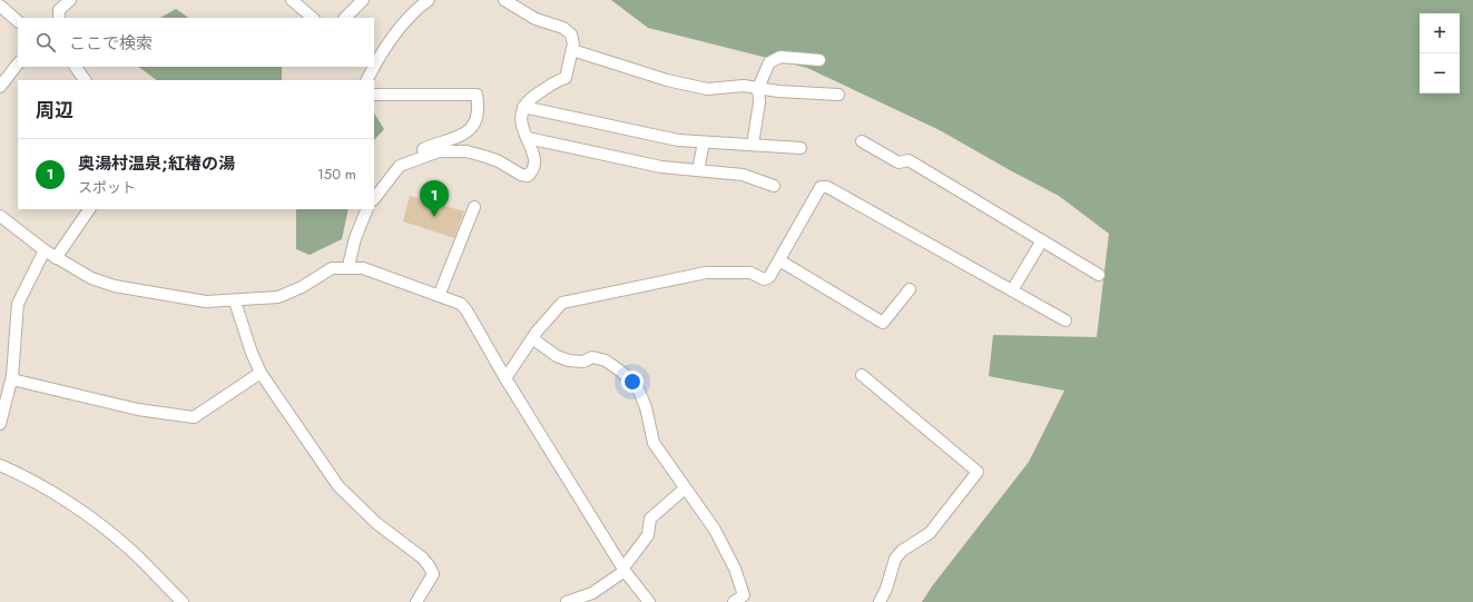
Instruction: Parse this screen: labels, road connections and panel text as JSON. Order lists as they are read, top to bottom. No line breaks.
{"page":{"map_buttons":["+","−"],"search":"ここで検索","heading":"周辺","list":[{"mark":"1","name":"奥湯村温泉;紅椿の湯","note":"スポット","value":"150 m"}],"pins":"1"}}
